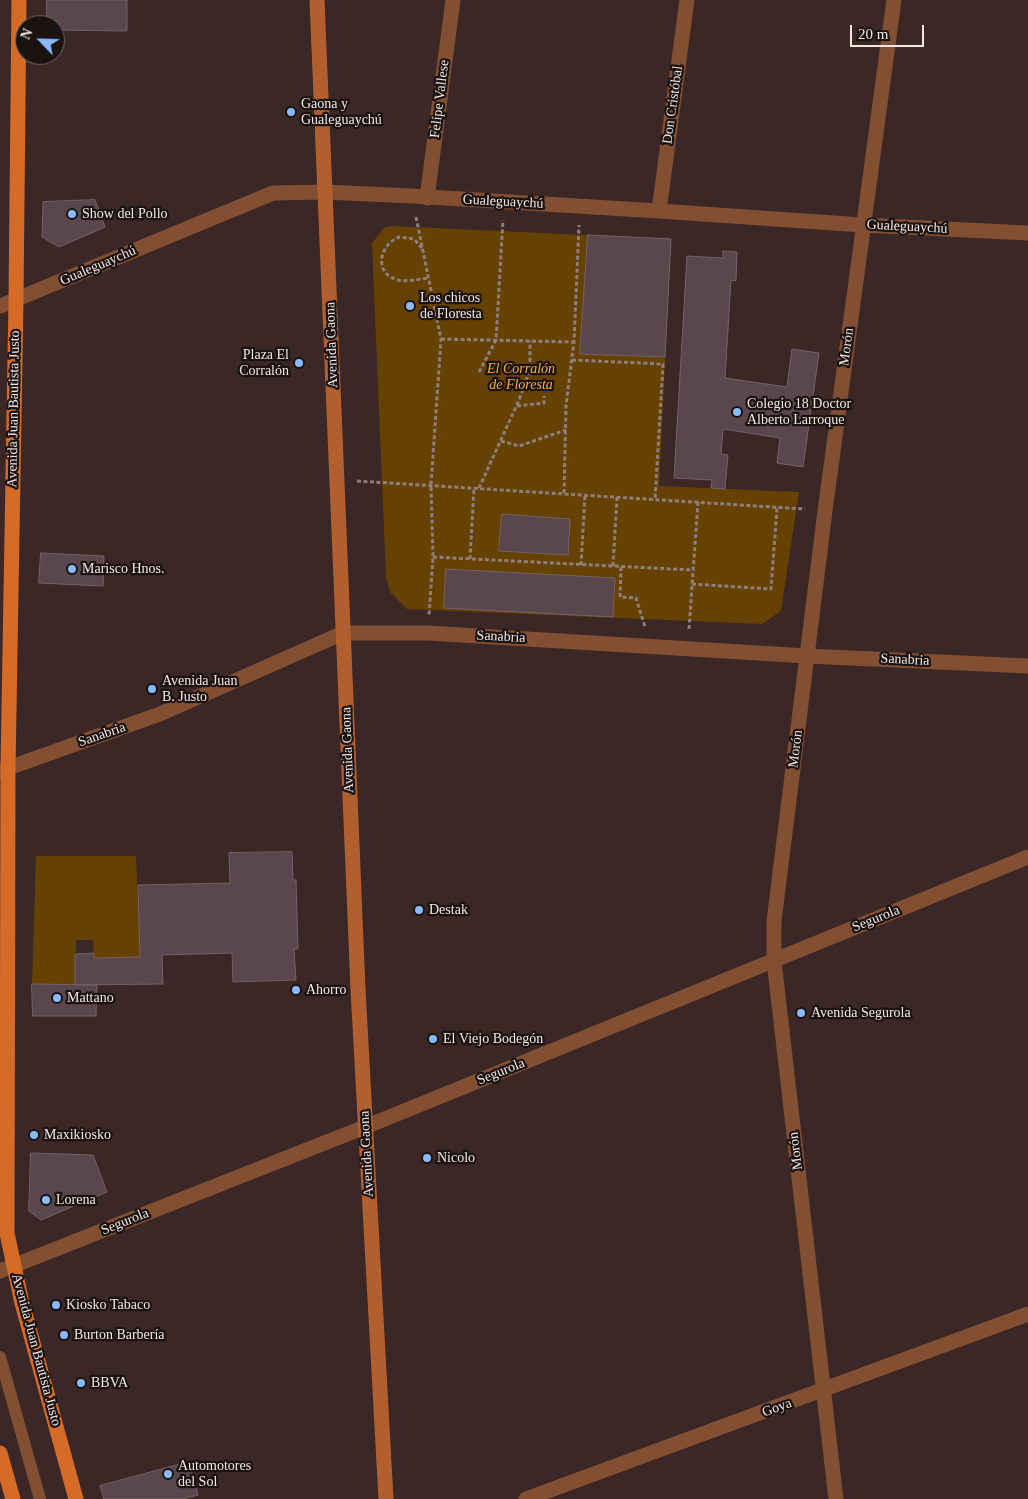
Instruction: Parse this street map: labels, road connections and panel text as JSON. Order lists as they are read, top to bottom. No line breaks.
{"streets":{"main road":["Avenida Gaona","Avenida Juan Bautista Justo"],"street":["Felipe Vallese","Don Cristóbal","Gualeguaychú","Morón","Sanabria","Segurola","Goya"]},"crossings":[["Felipe Vallese","Gualeguaychú"],["Don Cristóbal","Gualeguaychú"],["Gualeguaychú","Avenida Gaona"],["Gualeguaychú","Morón"],["Gualeguaychú","Avenida Juan Bautista Justo"],["Avenida Gaona","Sanabria"],["Avenida Gaona","Segurola"],["Morón","Sanabria"],["Morón","Segurola"],["Morón","Goya"],["Avenida Juan Bautista Justo","Sanabria"],["Avenida Juan Bautista Justo","Segurola"]],"parks":["El Corralón de Floresta"],"places":["Gaona y Gualeguaychú","Show del Pollo","Los chicos de Floresta","Plaza El Corralón","Colegio 18 Doctor Alberto Larroque","Marisco Hnos.","Avenida Juan B. Justo","Destak","Ahorro","Mattano","Avenida Segurola","El Viejo Bodegón","Maxikiosko","Nicolo","Lorena","Kiosko Tabaco","Burton Barbería","BBVA","Automotores del Sol"],"scale_bar":"20 m","north":"top left"}
